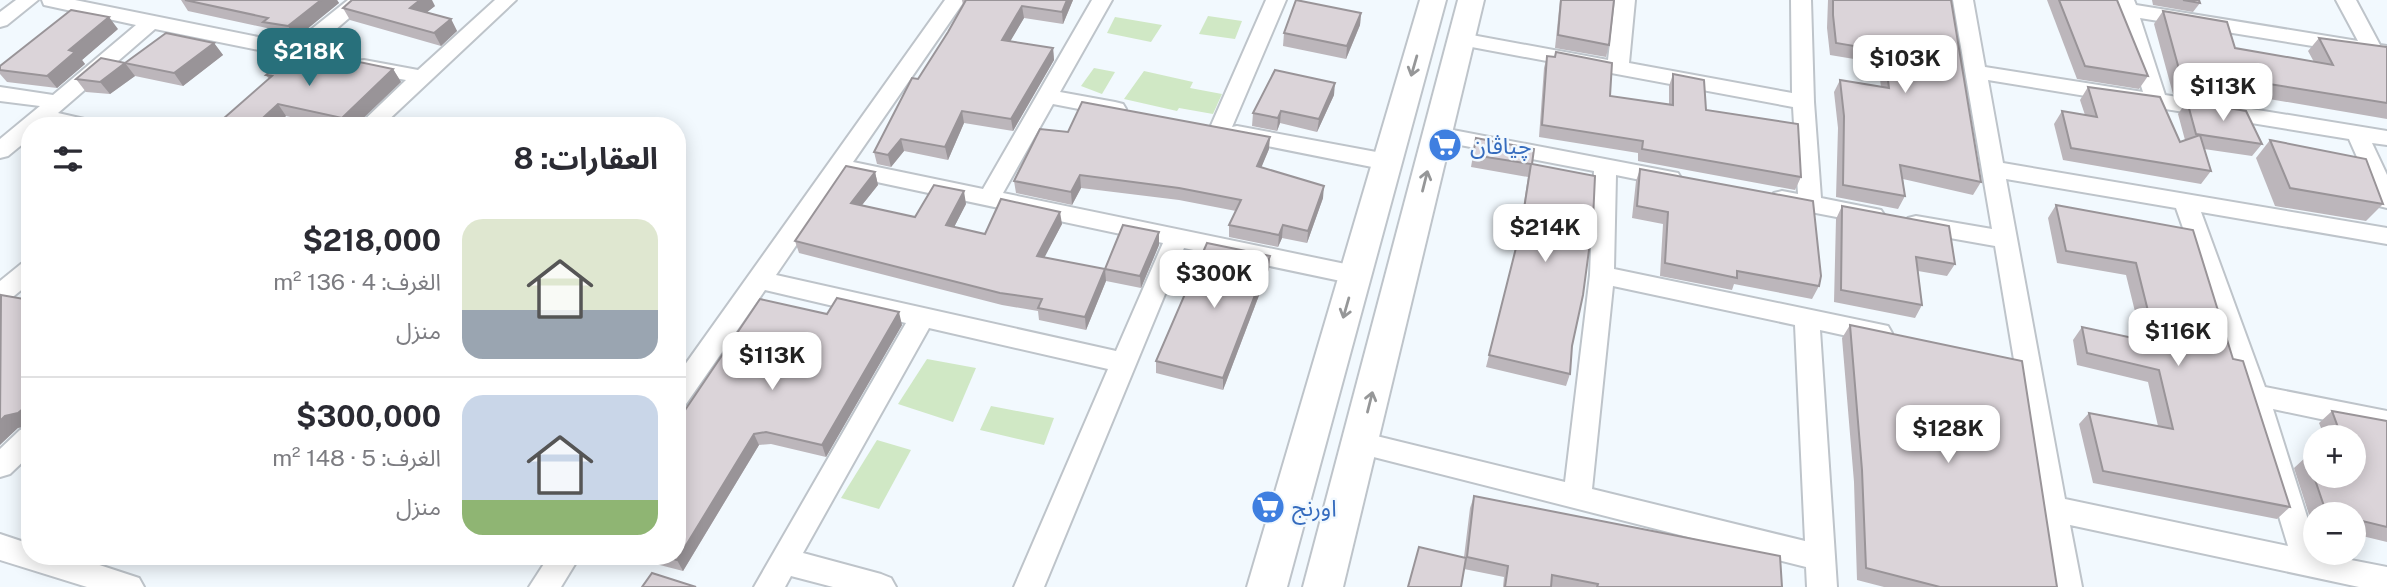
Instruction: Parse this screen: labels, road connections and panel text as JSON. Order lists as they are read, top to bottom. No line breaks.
{"places":{"supermarket":["چياڤان","اورنج"]},"page":{"price":["$218K","$103K","$113K","$214K","$300K","$116K","$113K","$128K"],"heading":"العقارات: 8","list":[{"name":"$218,000","note":"الغرف: 4 · 136 m² · منزل"},{"name":"$300,000","note":"الغرف: 5 · 148 m² · منزل"}],"map_buttons":["+","−"]}}
